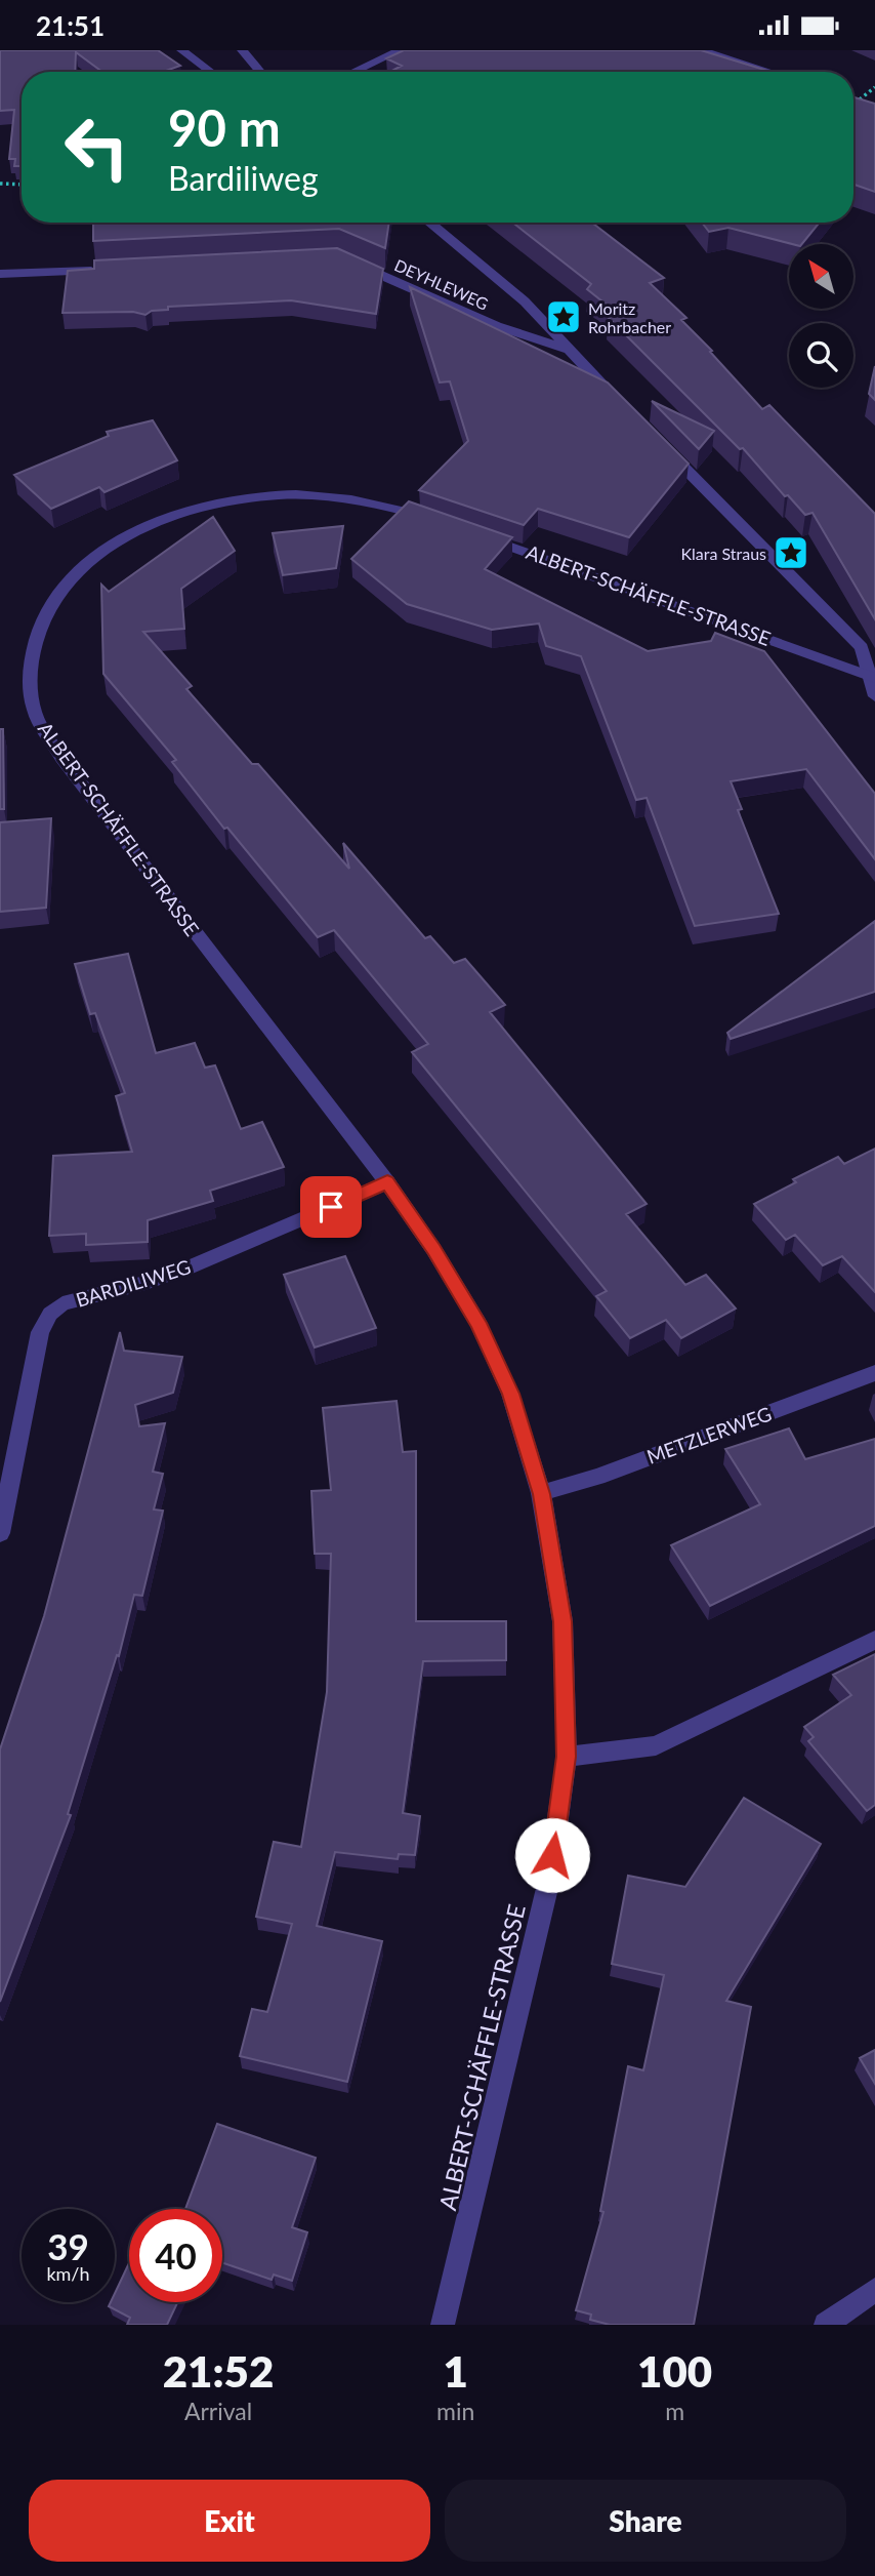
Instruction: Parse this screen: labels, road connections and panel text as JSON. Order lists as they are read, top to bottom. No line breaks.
{"streets":{"street":["DEYHLEWEG","ALBERT-SCHÄFFLE-STRASSE","BARDILIWEG","METZLERWEG"]},"crossings":[["ALBERT-SCHÄFFLE-STRASSE","BARDILIWEG"],["ALBERT-SCHÄFFLE-STRASSE","METZLERWEG"]],"places":{"place":["Moritz Rohrbacher","Klara Straus"]},"north":"top left","page":{"status":"21:51","turn":["90 m","Bardiliweg"],"speed":"39 km/h","limit":"40","eta":["21:52","Arrival","1","min","100","m"],"buttons":["Exit","Share"]}}
